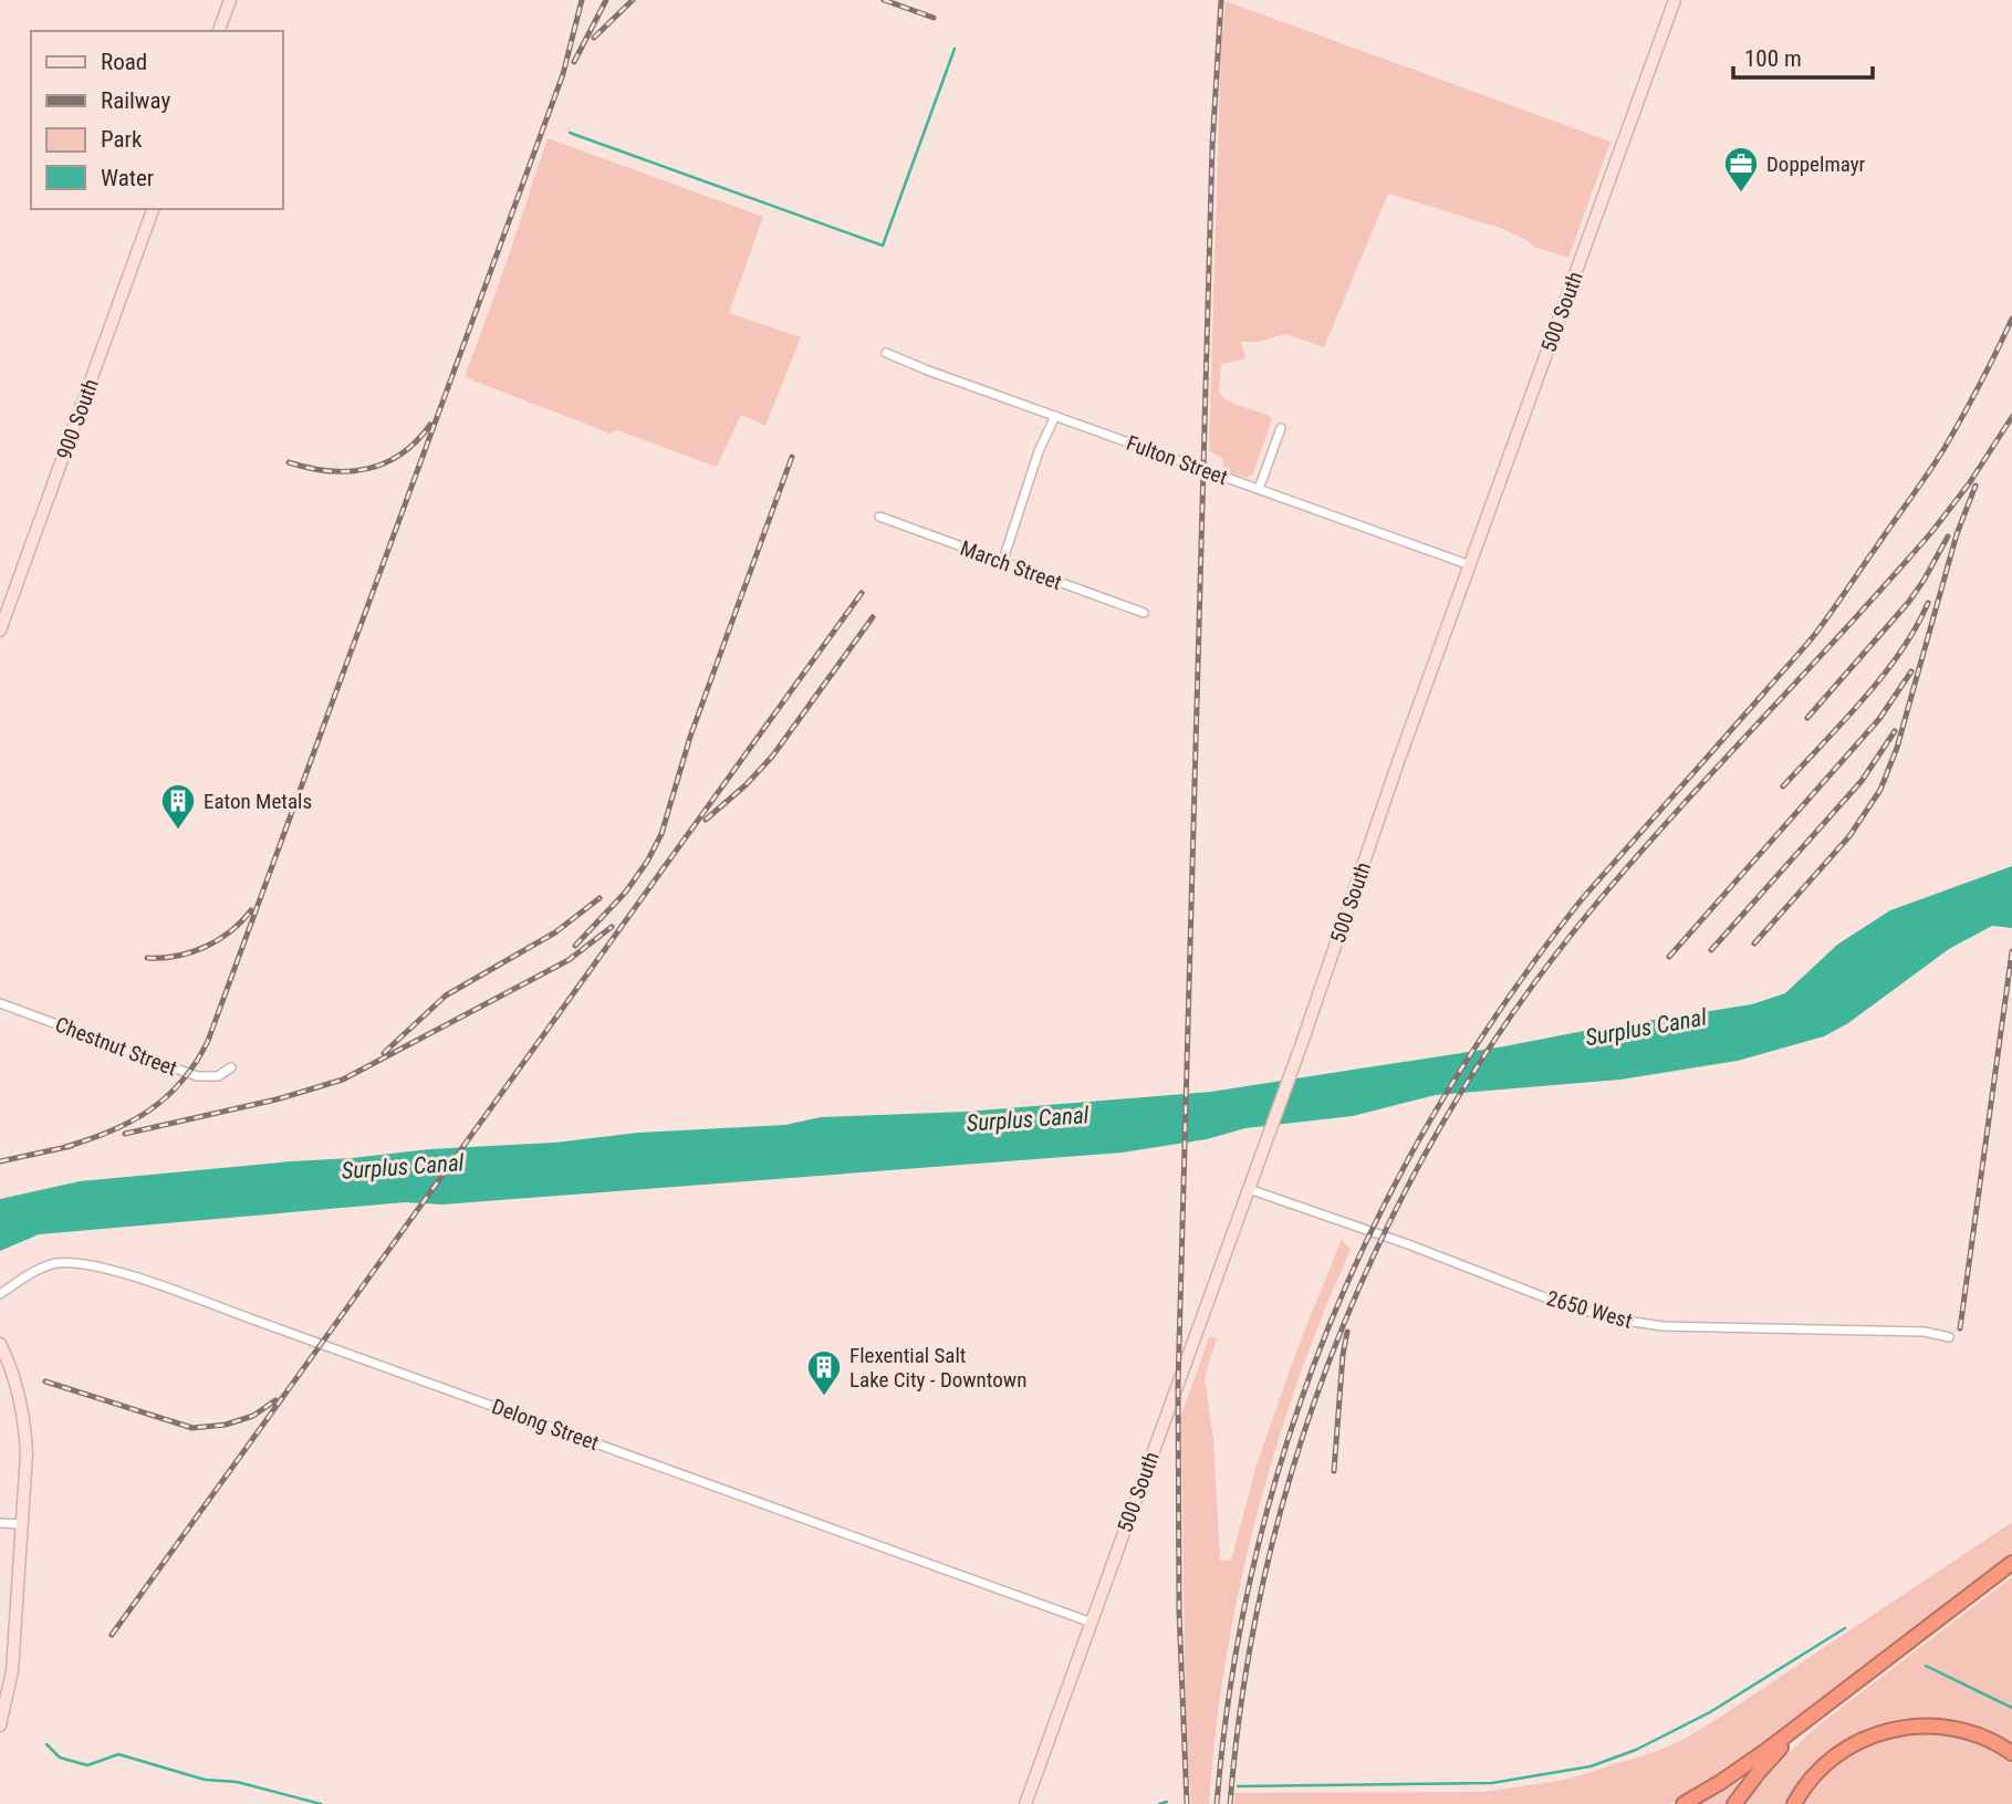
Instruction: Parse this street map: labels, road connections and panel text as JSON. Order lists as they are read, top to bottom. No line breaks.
{"streets":{"street":["500 South","900 South","Fulton Street","March Street","Chestnut Street","2650 West","Delong Street"]},"crossings":[["500 South","Fulton Street"],["500 South","2650 West"],["500 South","Delong Street"]],"water":["Surplus Canal"],"places":{"office":["Doppelmayr"],"building":["Eaton Metals","Flexential Salt Lake City - Downtown"]},"legend":["Road","Railway","Park","Water"],"scale_bar":"100 m"}
